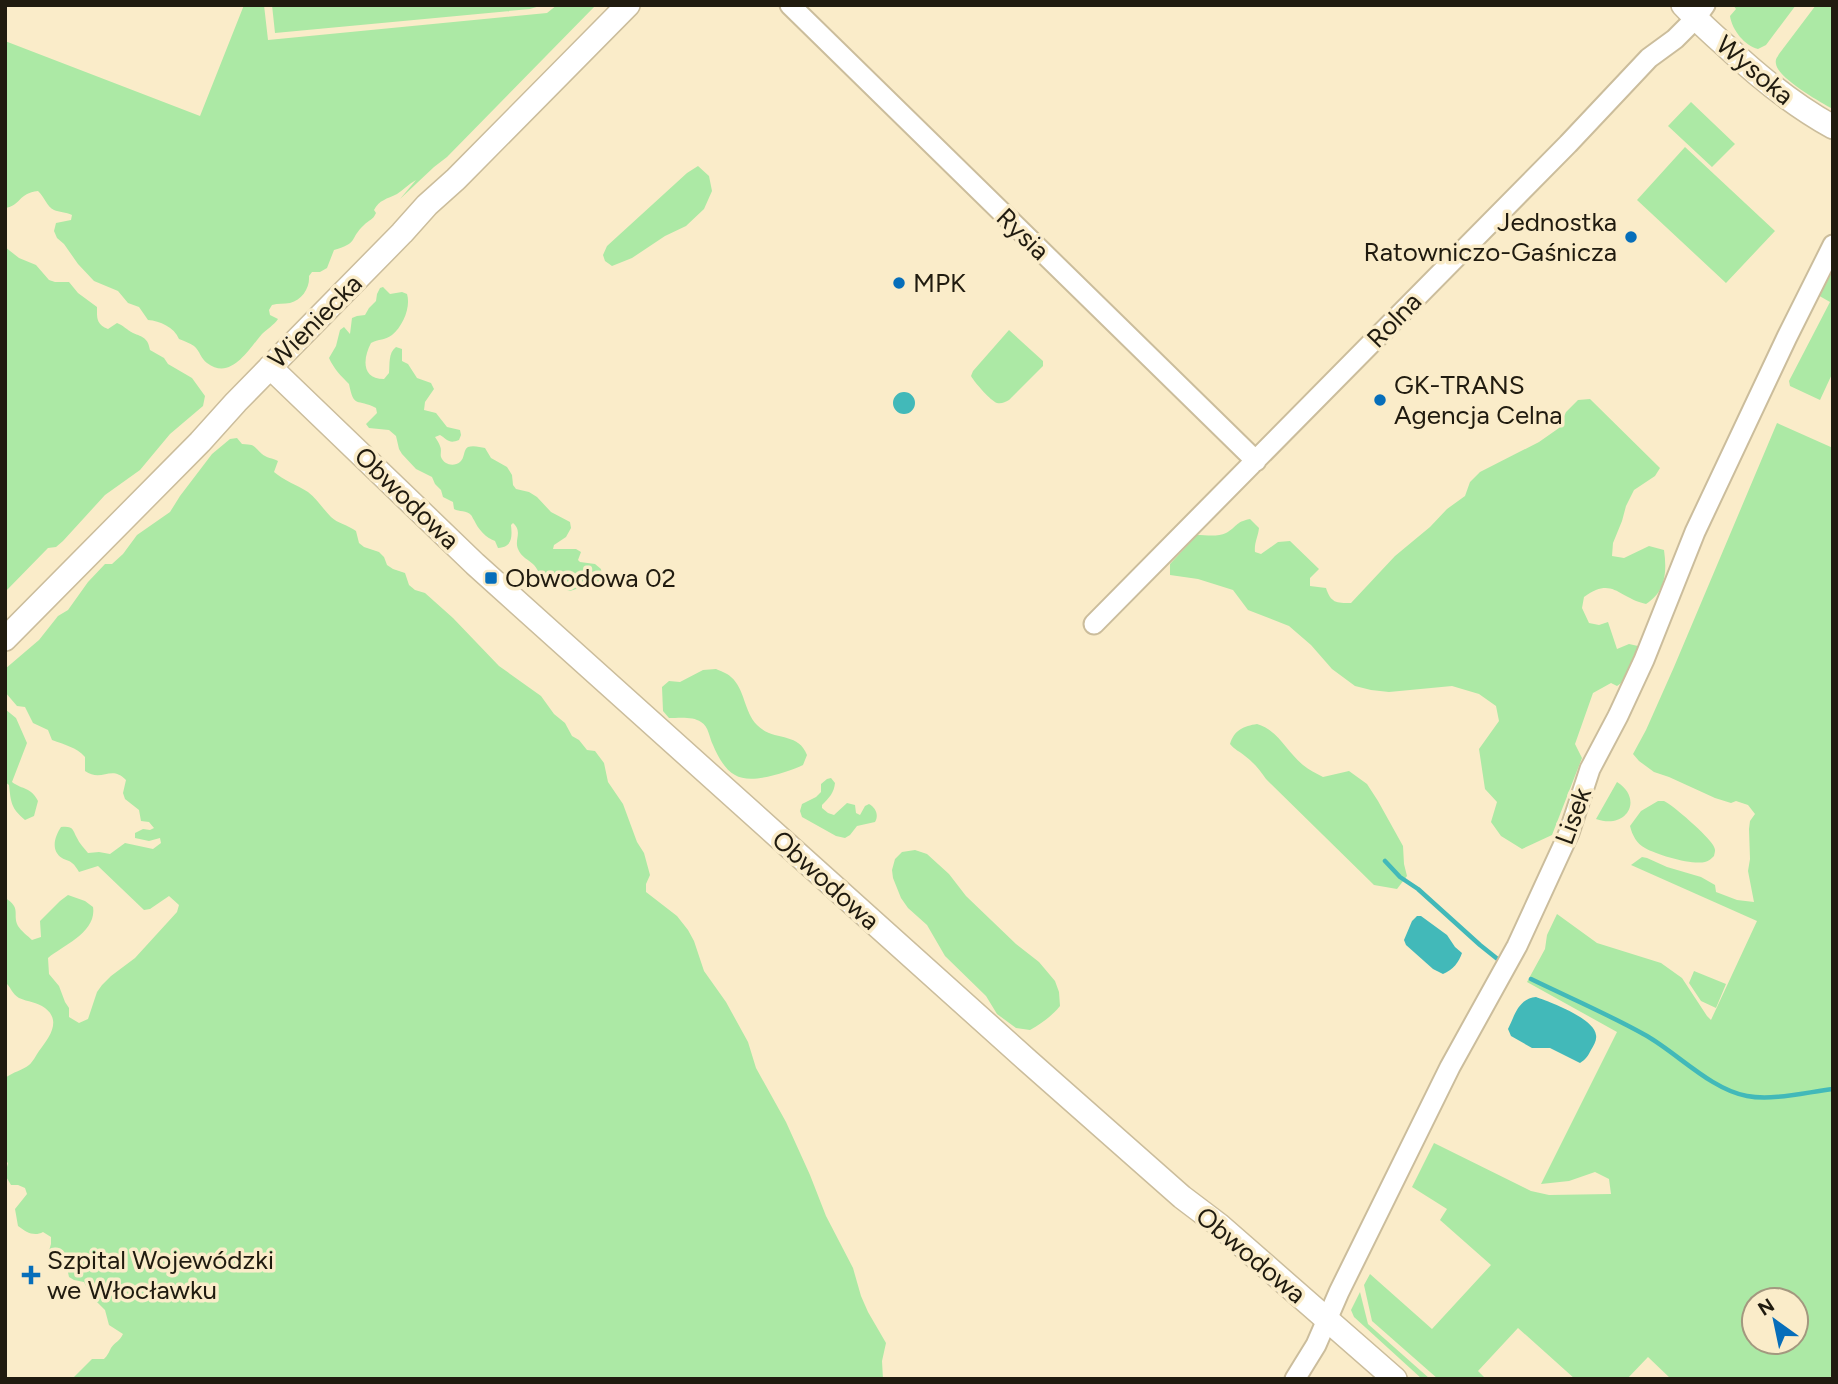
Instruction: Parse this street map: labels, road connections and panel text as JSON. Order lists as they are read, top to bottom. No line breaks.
{"streets":{"street":["Wysoka","Rysia","Rolna","Wieniecka","Obwodowa","Lisek"]},"crossings":[["Wysoka","Rolna"],["Rysia","Rolna"],["Wieniecka","Obwodowa"],["Obwodowa","Lisek"]],"places":{"other":["Jednostka Ratowniczo-Gaśnicza","MPK","GK-TRANS Agencja Celna"],"transit":["Obwodowa 02"],"health":["Szpital Wojewódzki we Włocławku"]},"north":"top left"}
